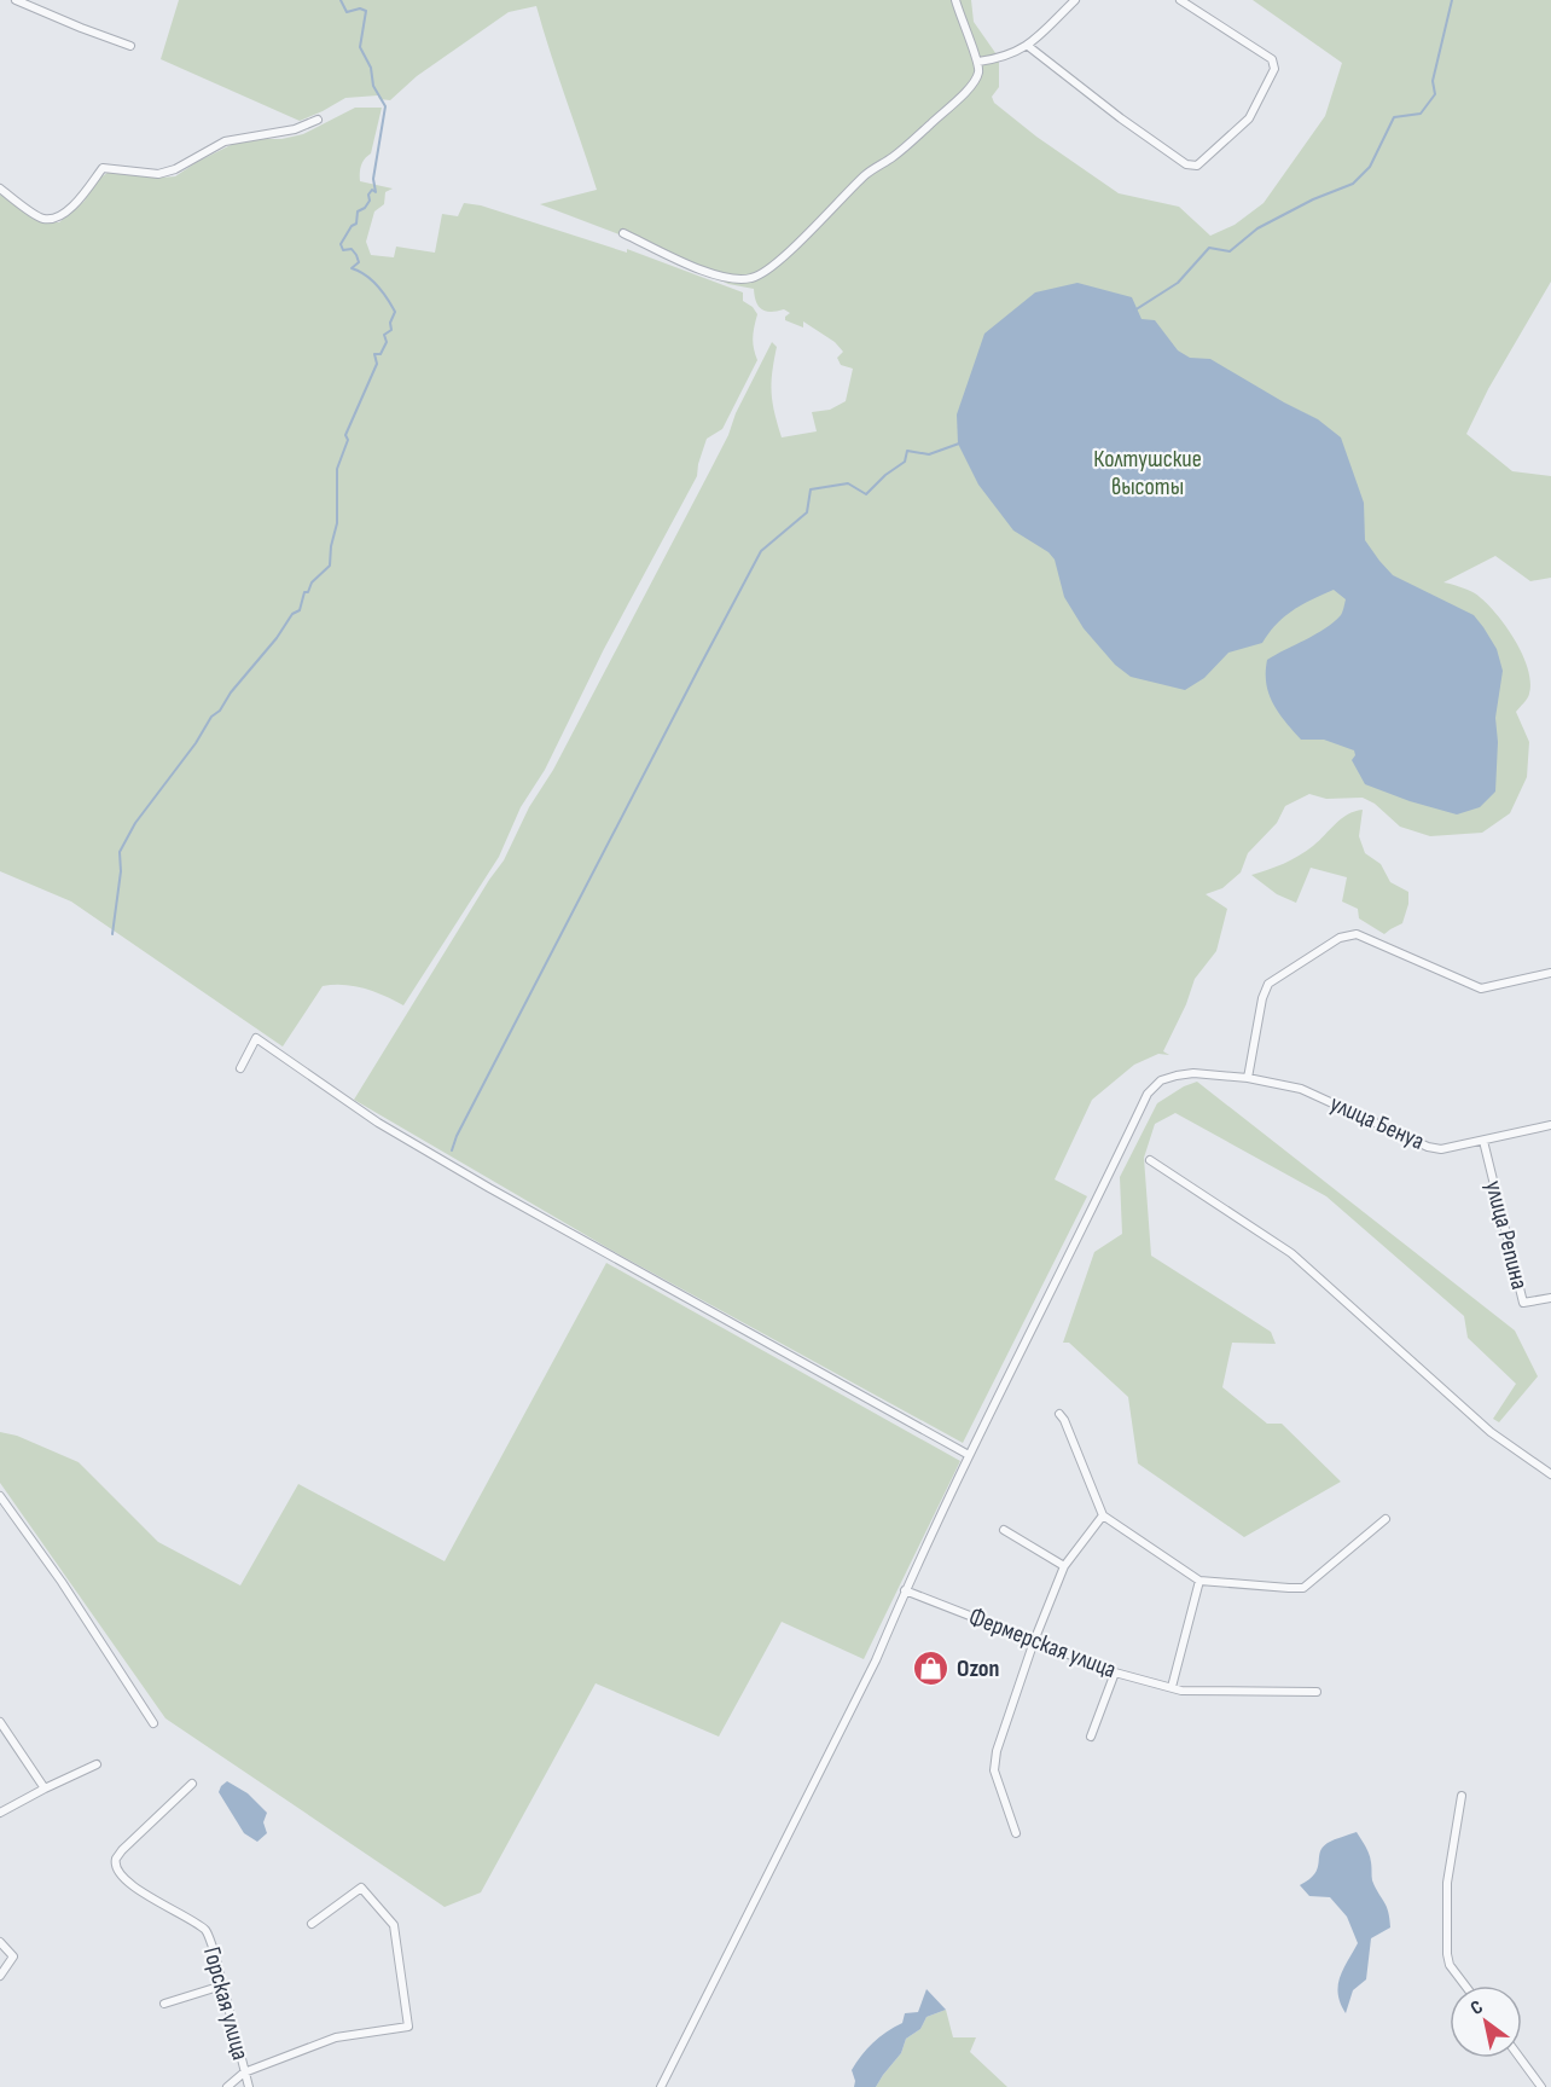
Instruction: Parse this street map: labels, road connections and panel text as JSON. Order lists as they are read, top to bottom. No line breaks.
{"streets":{"street":["улица Бенуа","улица Репина","Фермерская улица","Горская улица"]},"crossings":[["улица Бенуа","улица Репина"],["улица Бенуа","Фермерская улица"]],"parks":["Колтушские высоты"],"places":{"shop":["Ozon"]},"north":"top left"}
